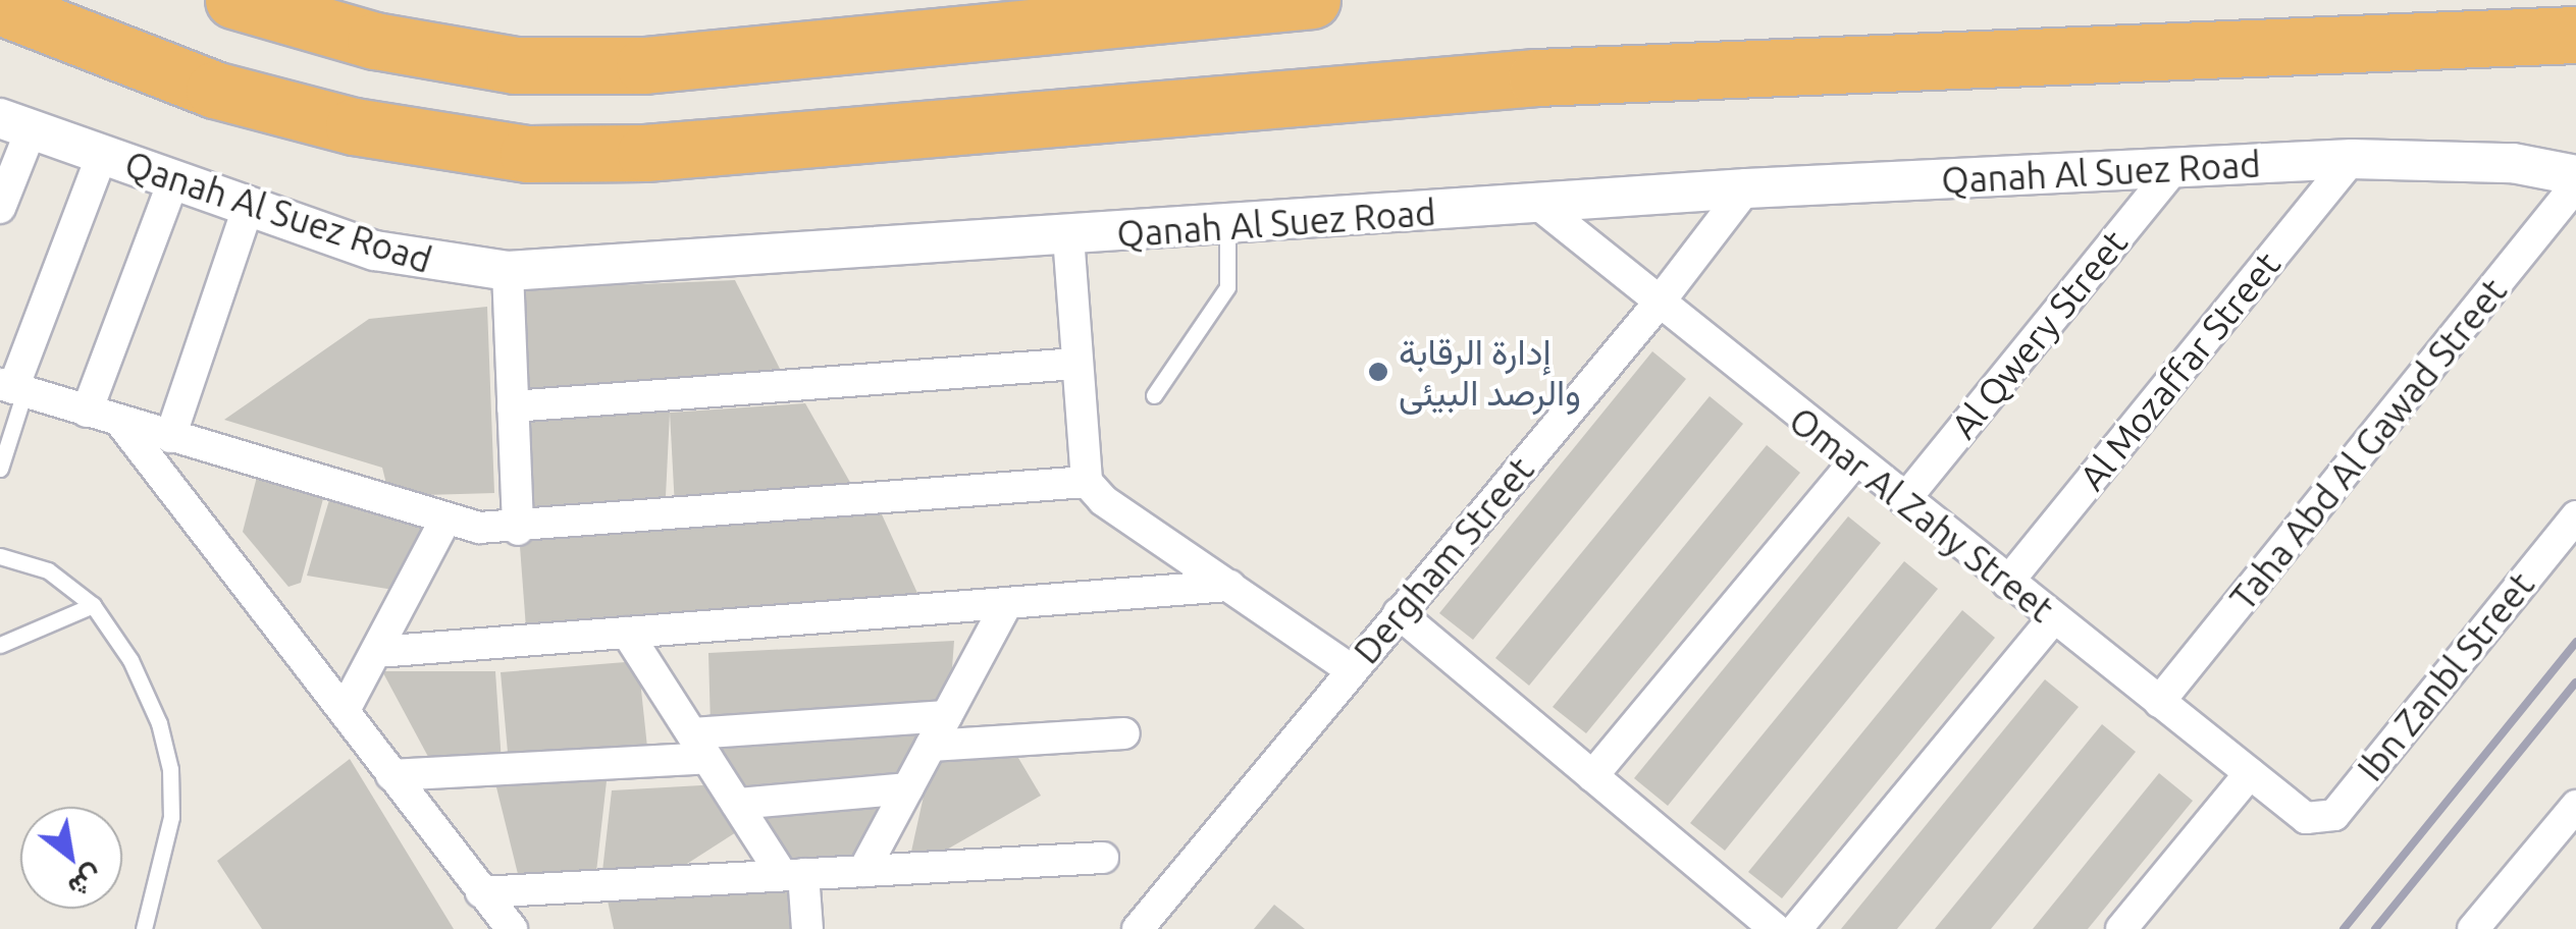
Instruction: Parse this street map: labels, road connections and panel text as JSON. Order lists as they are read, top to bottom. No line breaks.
{"streets":{"street":["Qanah Al Suez Road","Al Qwery Street","Al Mozaffar Street","Taha Abd Al Gawad Street","Omar Al Zahy Street","Dergham Street","Ibn Zanbl Street"]},"crossings":[["Qanah Al Suez Road","Al Qwery Street"],["Qanah Al Suez Road","Al Mozaffar Street"],["Qanah Al Suez Road","Omar Al Zahy Street"],["Qanah Al Suez Road","Dergham Street"],["Al Qwery Street","Omar Al Zahy Street"],["Al Mozaffar Street","Omar Al Zahy Street"],["Taha Abd Al Gawad Street","Omar Al Zahy Street"],["Omar Al Zahy Street","Dergham Street"],["Omar Al Zahy Street","Ibn Zanbl Street"]],"places":["إدارة الرقابة والرصد البيئى"],"north":"bottom right"}
